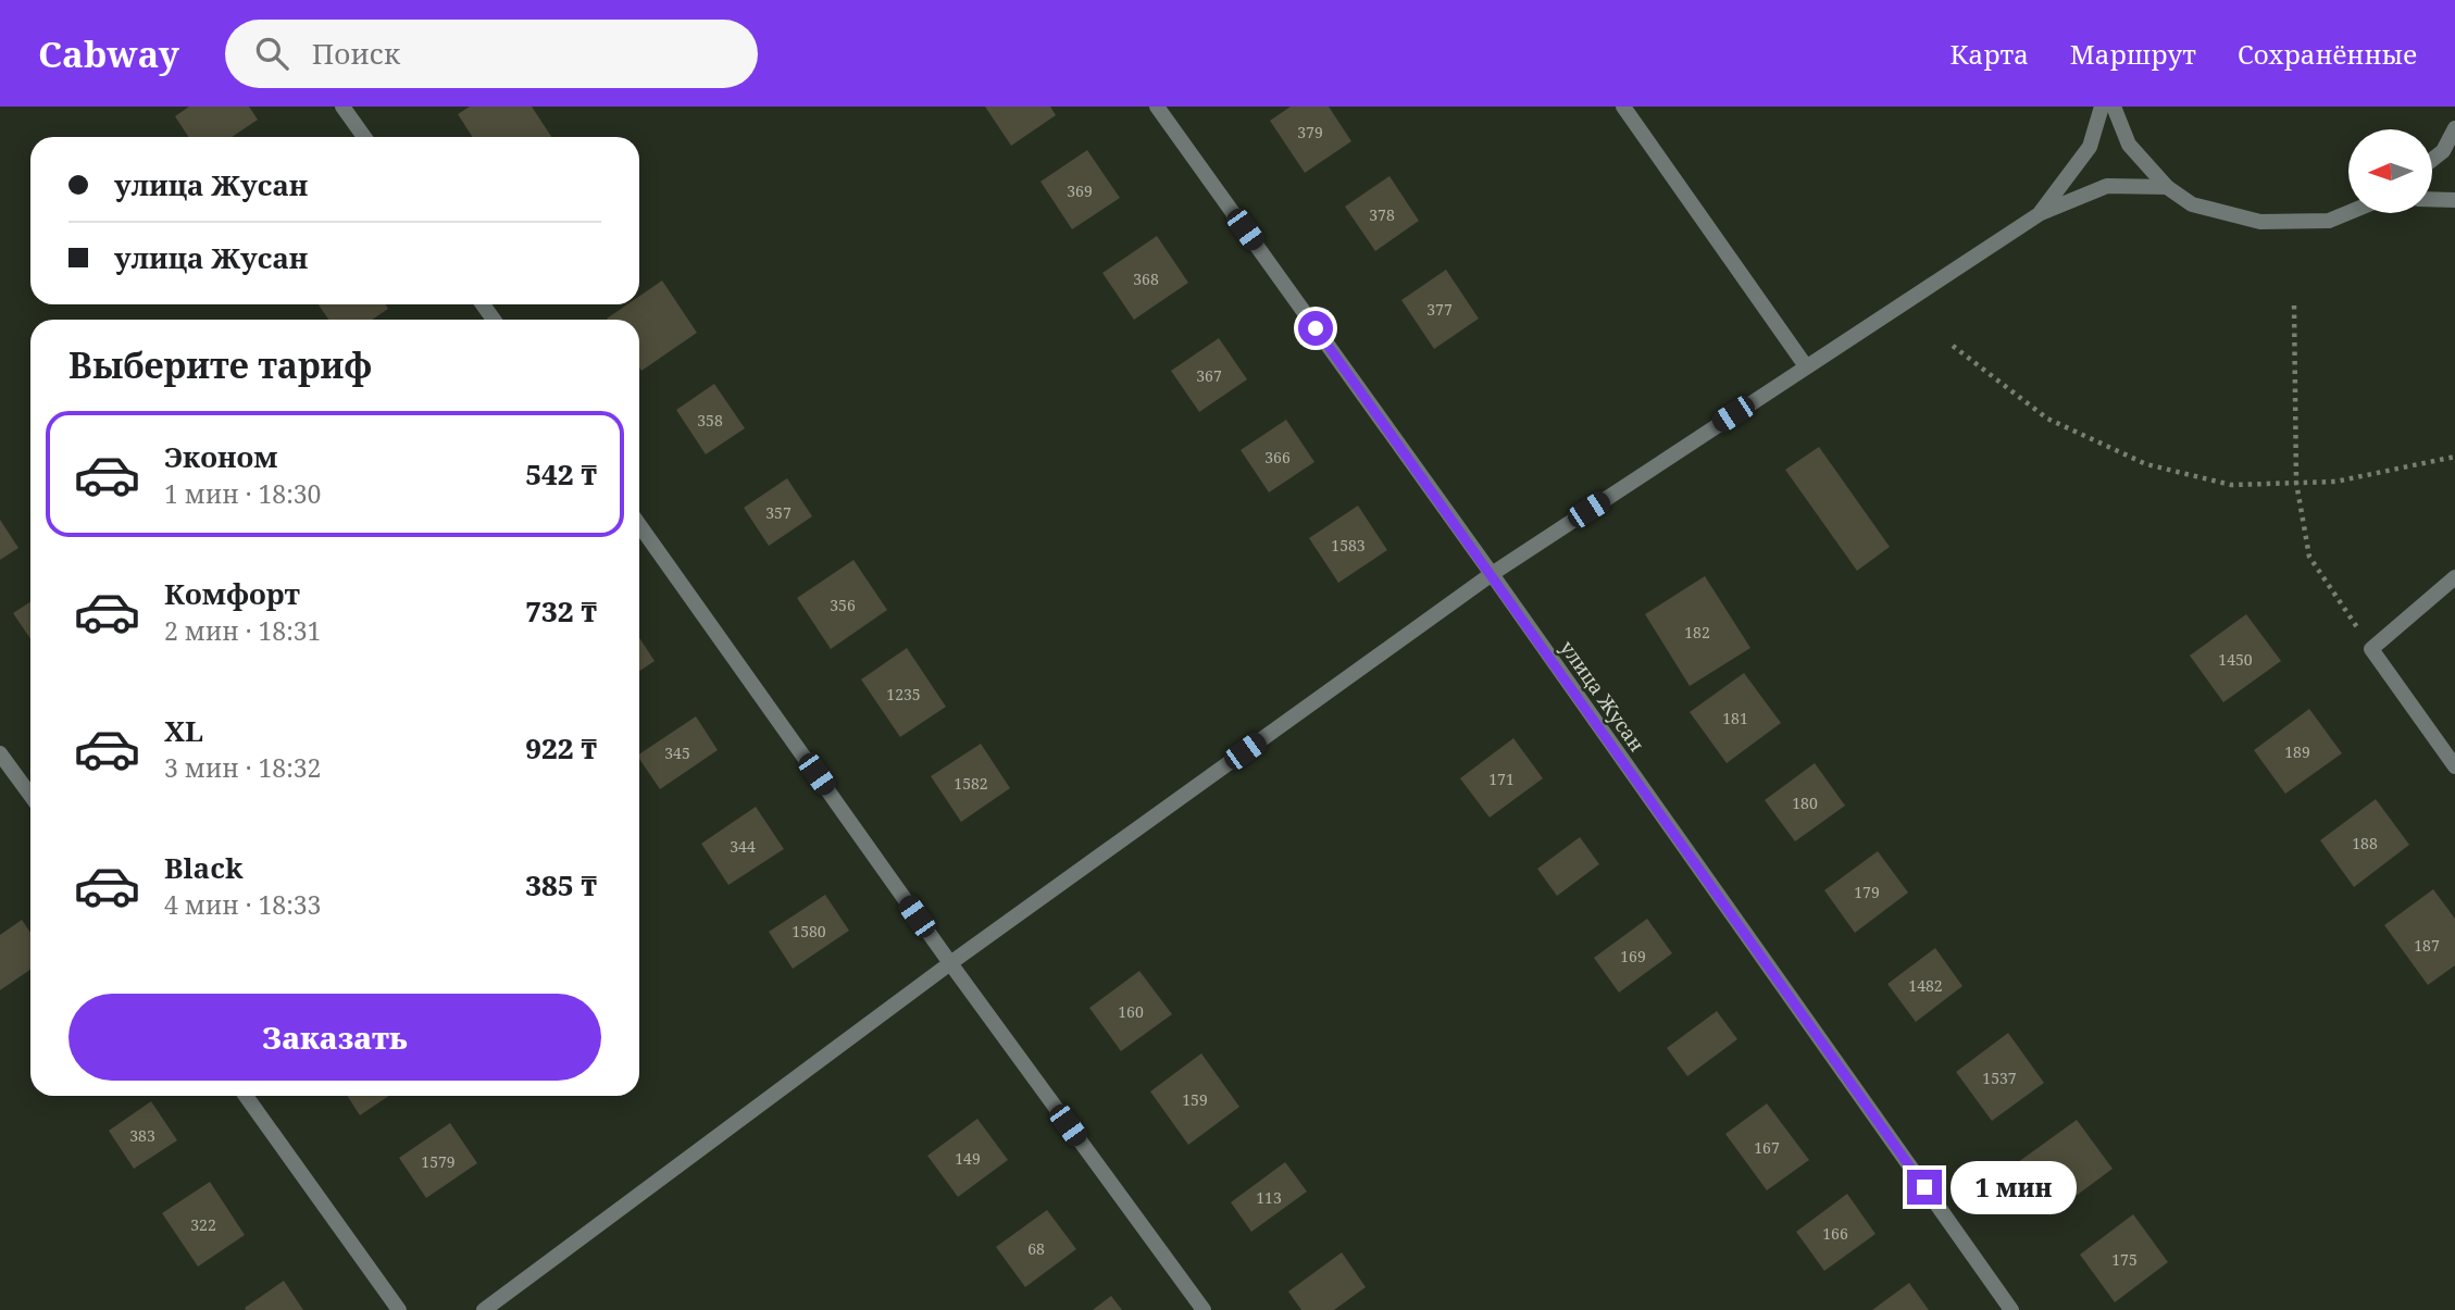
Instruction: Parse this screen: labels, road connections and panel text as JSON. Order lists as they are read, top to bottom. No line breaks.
{"streets":{"street":["улица Жусан"]},"house_numbers":["379","369","378","368","377","367","358","366","357","1583","356","182","1450","1235","181","189","345","171","1582","180","188","344","179","1580","187","169","1482","160","1537","159","383","167","149","1579","113","322","166","68","175"],"north":"left","page":{"header":"Cabway","search":"Поиск","nav":["Карта","Маршрут","Сохранённые"],"banner":["улица Жусан","улица Жусан"],"heading":"Выберите тариф","list":[{"name":"Эконом","note":"1 мин · 18:30","value":"542 ₸"},{"name":"Комфорт","note":"2 мин · 18:31","value":"732 ₸"},{"name":"XL","note":"3 мин · 18:32","value":"922 ₸"},{"name":"Black","note":"4 мин · 18:33","value":"385 ₸"}],"buttons":"Заказать","bubble":"1 мин"}}
